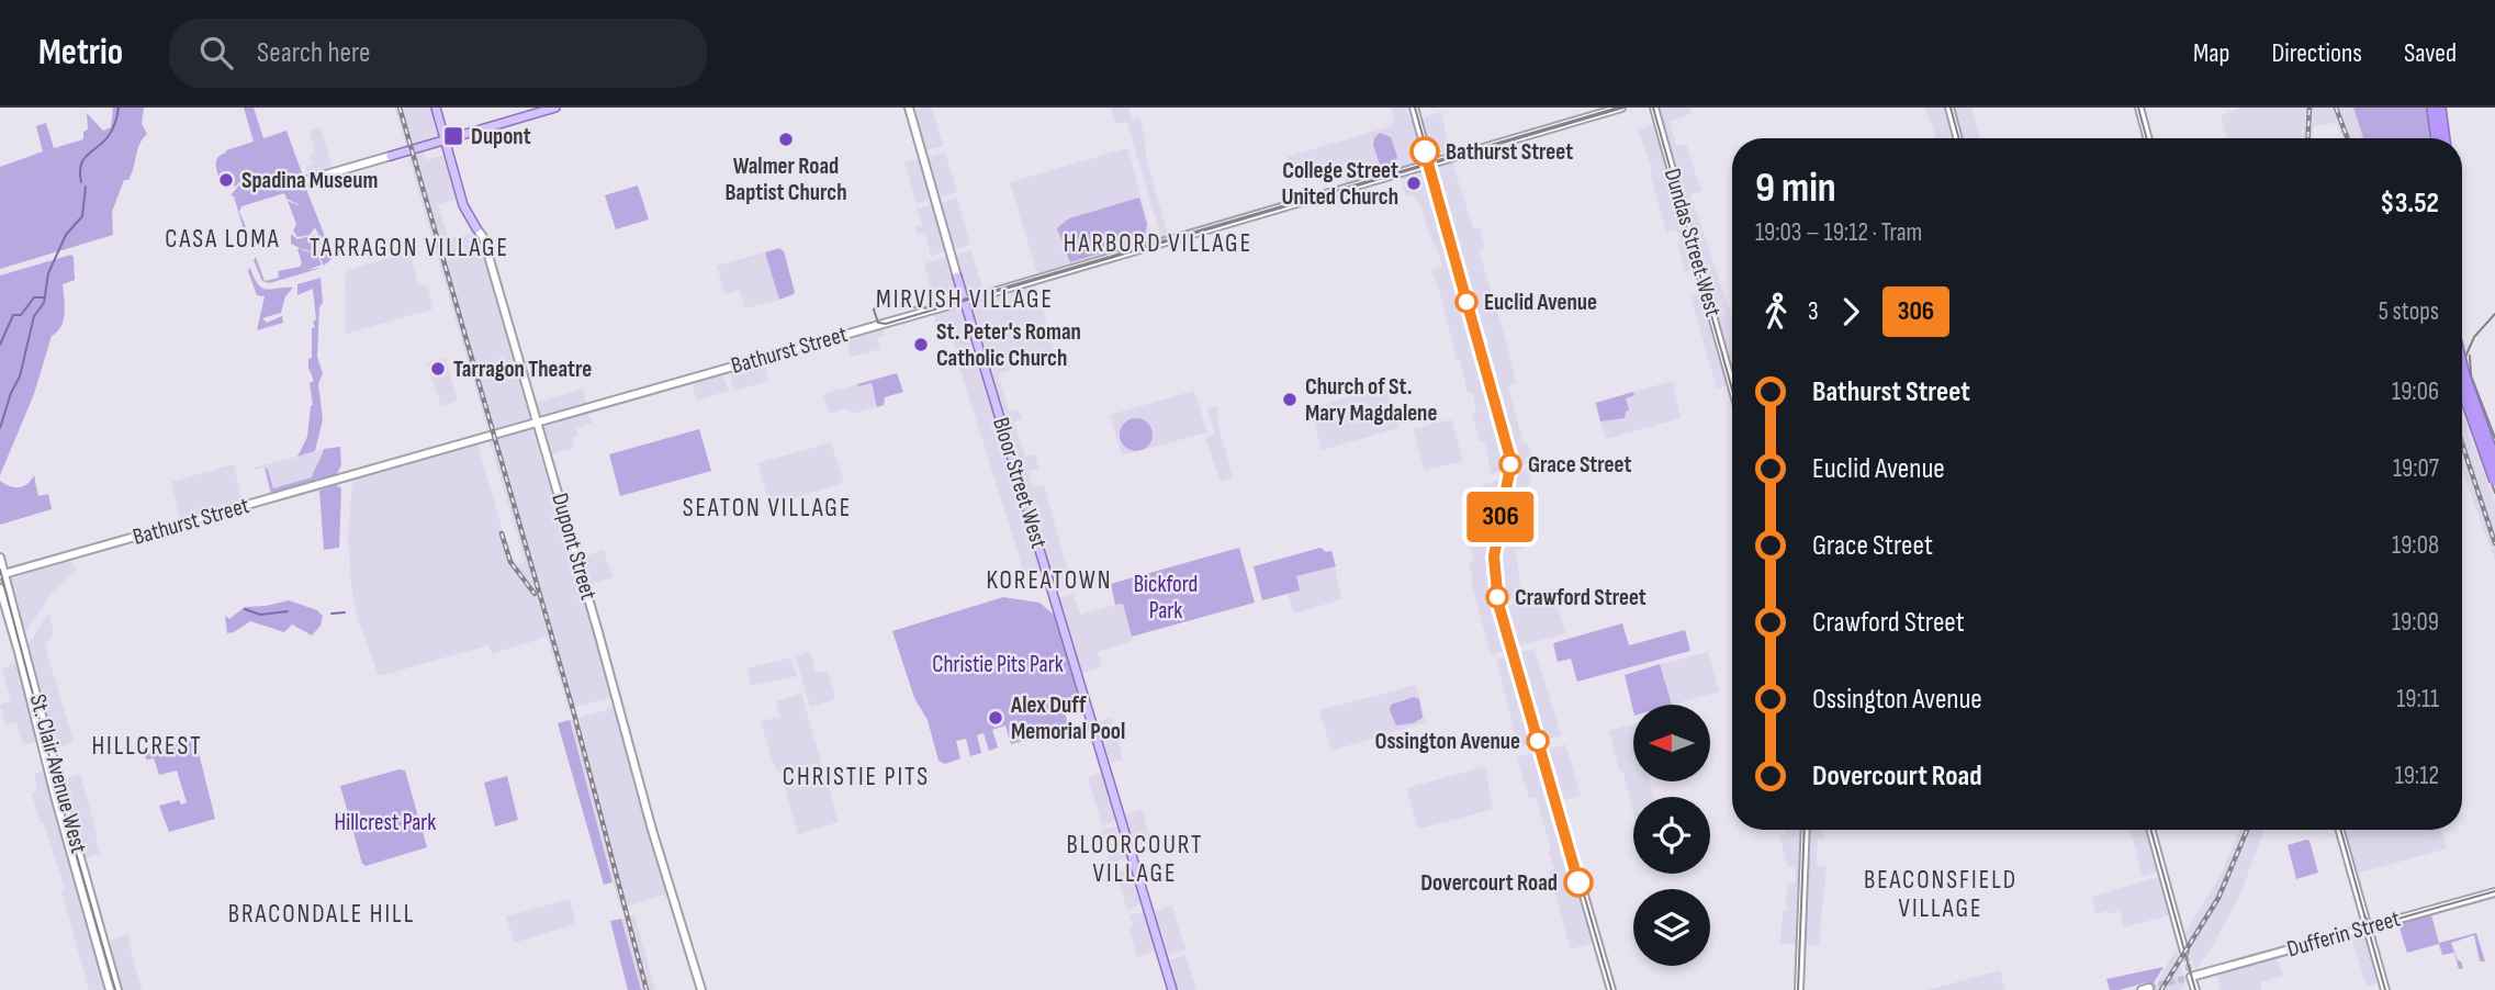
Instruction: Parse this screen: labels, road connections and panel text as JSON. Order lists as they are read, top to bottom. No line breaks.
{"streets":{"main road":["Dundas Street West","Bathurst Street","Bloor Street West","Dupont Street","St. Clair Avenue West","Dufferin Street"]},"crossings":[["Bathurst Street","Bloor Street West"],["Bathurst Street","Dupont Street"],["Bathurst Street","St. Clair Avenue West"]],"districts":["CASA LOMA","HARBORD VILLAGE","TARRAGON VILLAGE","MIRVISH VILLAGE","SEATON VILLAGE","KOREATOWN","HILLCREST","CHRISTIE PITS","BLOORCOURT VILLAGE","BEACONSFIELD VILLAGE","BRACONDALE HILL"],"parks":["Bickford Park","Christie Pits Park","Hillcrest Park"],"places":{"transit":["Dupont"],"other":["Walmer Road Baptist Church","Bathurst Street","Spadina Museum","College Street United Church","Euclid Avenue","St. Peter's Roman Catholic Church","Tarragon Theatre","Church of St. Mary Magdalene","Grace Street","Crawford Street","Alex Duff Memorial Pool","Ossington Avenue","Dovercourt Road"]},"lines":["tram line 306"],"north":"left","page":{"header":"Metrio","search":"Search here","nav":["Map","Directions","Saved"],"on_map":"306","heading":["9 min","19:03 – 19:12 · Tram","$3.52"],"legs":["3","306","5 stops"],"list":[{"name":"Bathurst Street","value":"19:06"},{"name":"Euclid Avenue","value":"19:07"},{"name":"Grace Street","value":"19:08"},{"name":"Crawford Street","value":"19:09"},{"name":"Ossington Avenue","value":"19:11"},{"name":"Dovercourt Road","value":"19:12"}]}}
